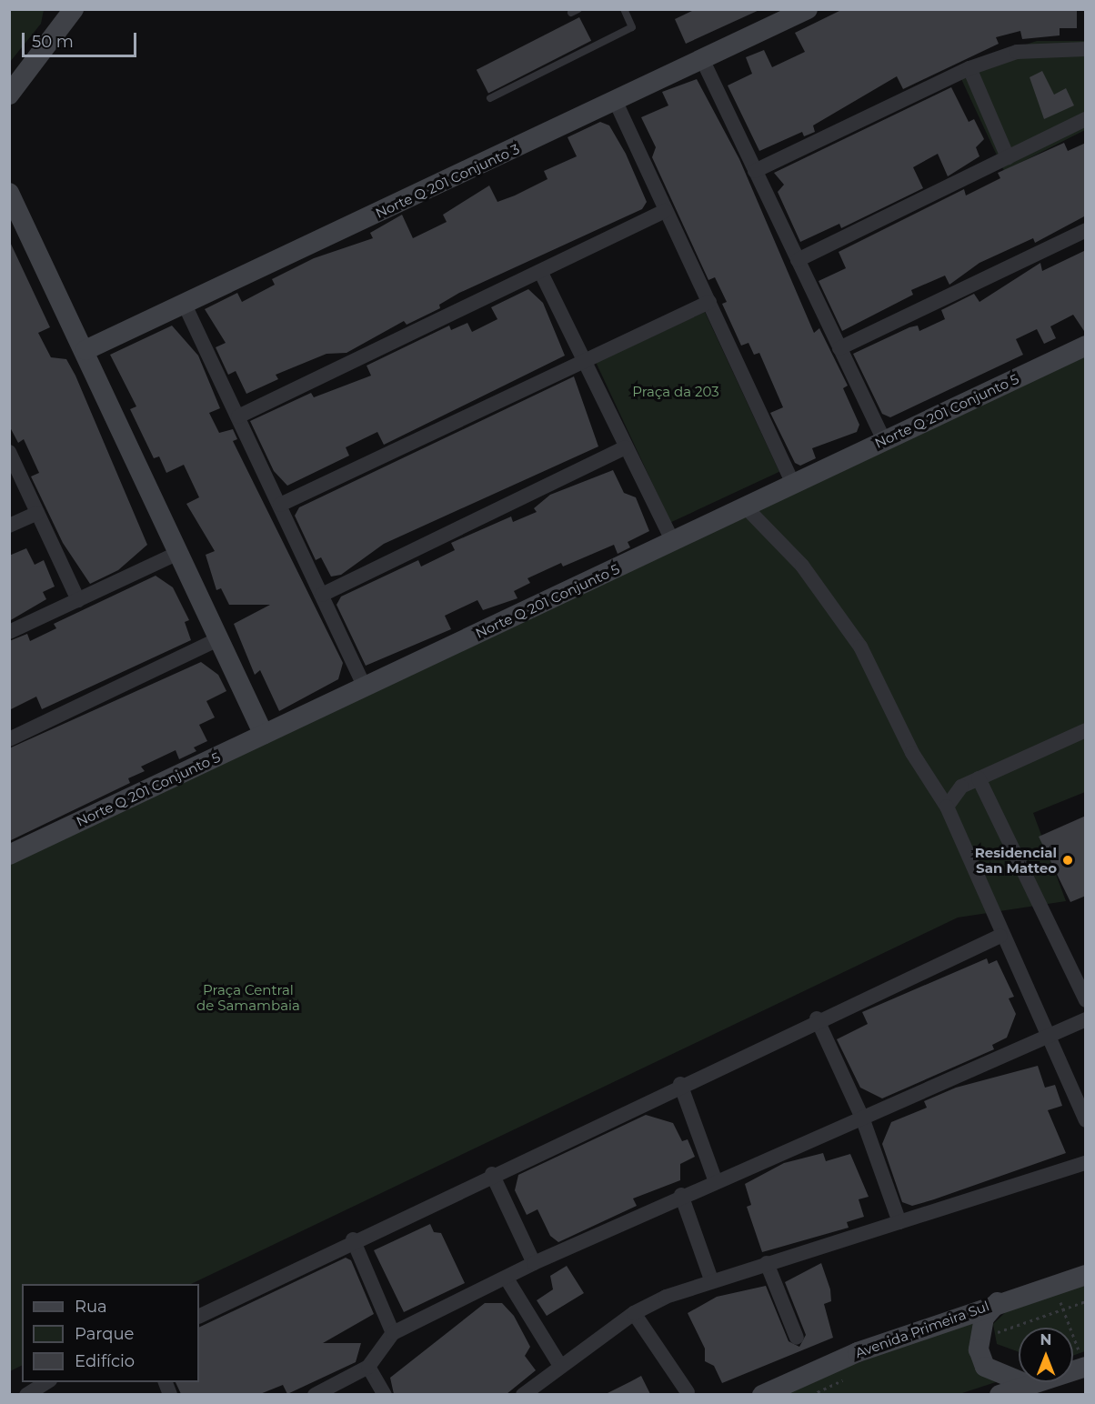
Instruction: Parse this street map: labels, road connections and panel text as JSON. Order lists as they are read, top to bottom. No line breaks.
{"streets":{"street":["Norte Q 201 Conjunto 3","Norte Q 201 Conjunto 5","Avenida Primeira Sul"]},"parks":["Praça da 203","Praça Central de Samambaia"],"places":["Residencial San Matteo"],"legend":["Rua","Parque","Edifício"],"scale_bar":"50 m","north":"top"}
